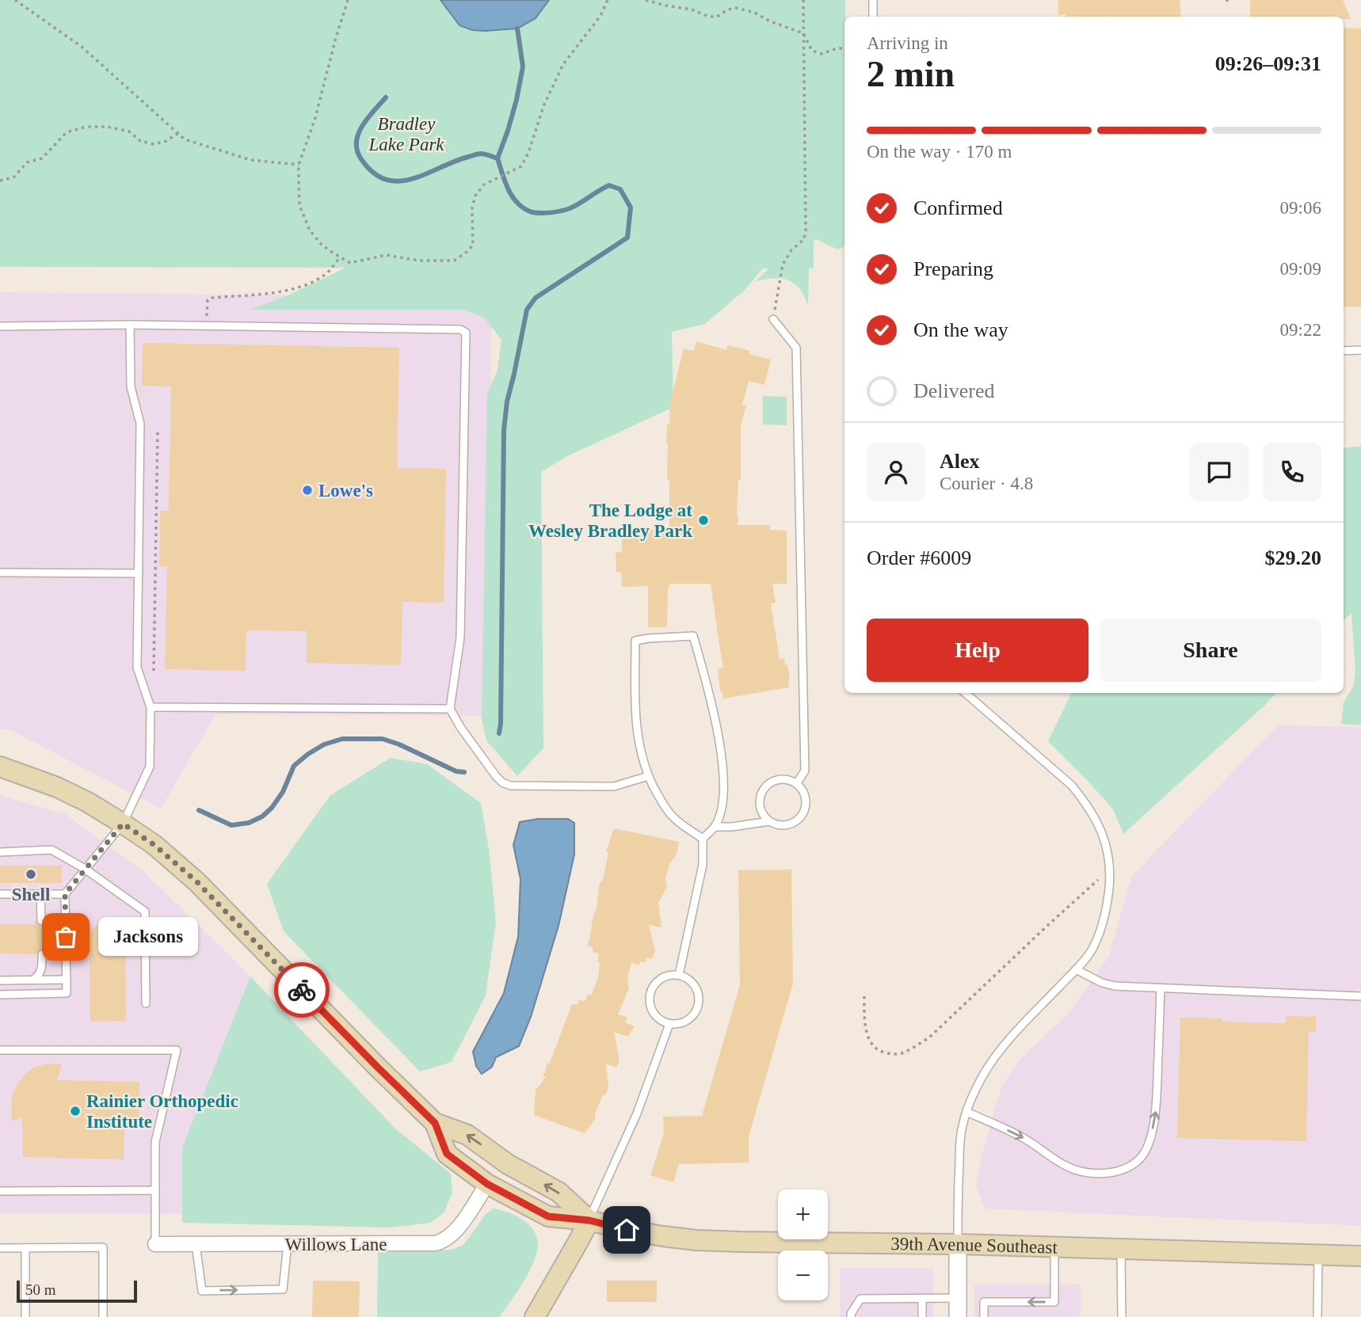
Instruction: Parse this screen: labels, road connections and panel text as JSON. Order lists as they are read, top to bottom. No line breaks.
{"streets":{"main road":["39th Avenue Southeast"],"street":["Willows Lane"]},"crossings":[["Willows Lane","39th Avenue Southeast"]],"parks":["Bradley Lake Park"],"places":["Lowe's","The Lodge at Wesley Bradley Park","Shell","Jacksons","Rainier Orthopedic Institute"],"scale_bar":"50 m","page":{"heading":["2 min","Arriving in","09:26–09:31"],"panel":["Alex","Courier · 4.8","Order #6009","$29.20"],"bar":"On the way · 170 m","list":[["Confirmed","09:06"],["Preparing","09:09"],["On the way","09:22"],"Delivered"],"buttons":["Help","Share"],"bubble":"Jacksons","map_buttons":["+","−"],"scale":"50 m"}}
